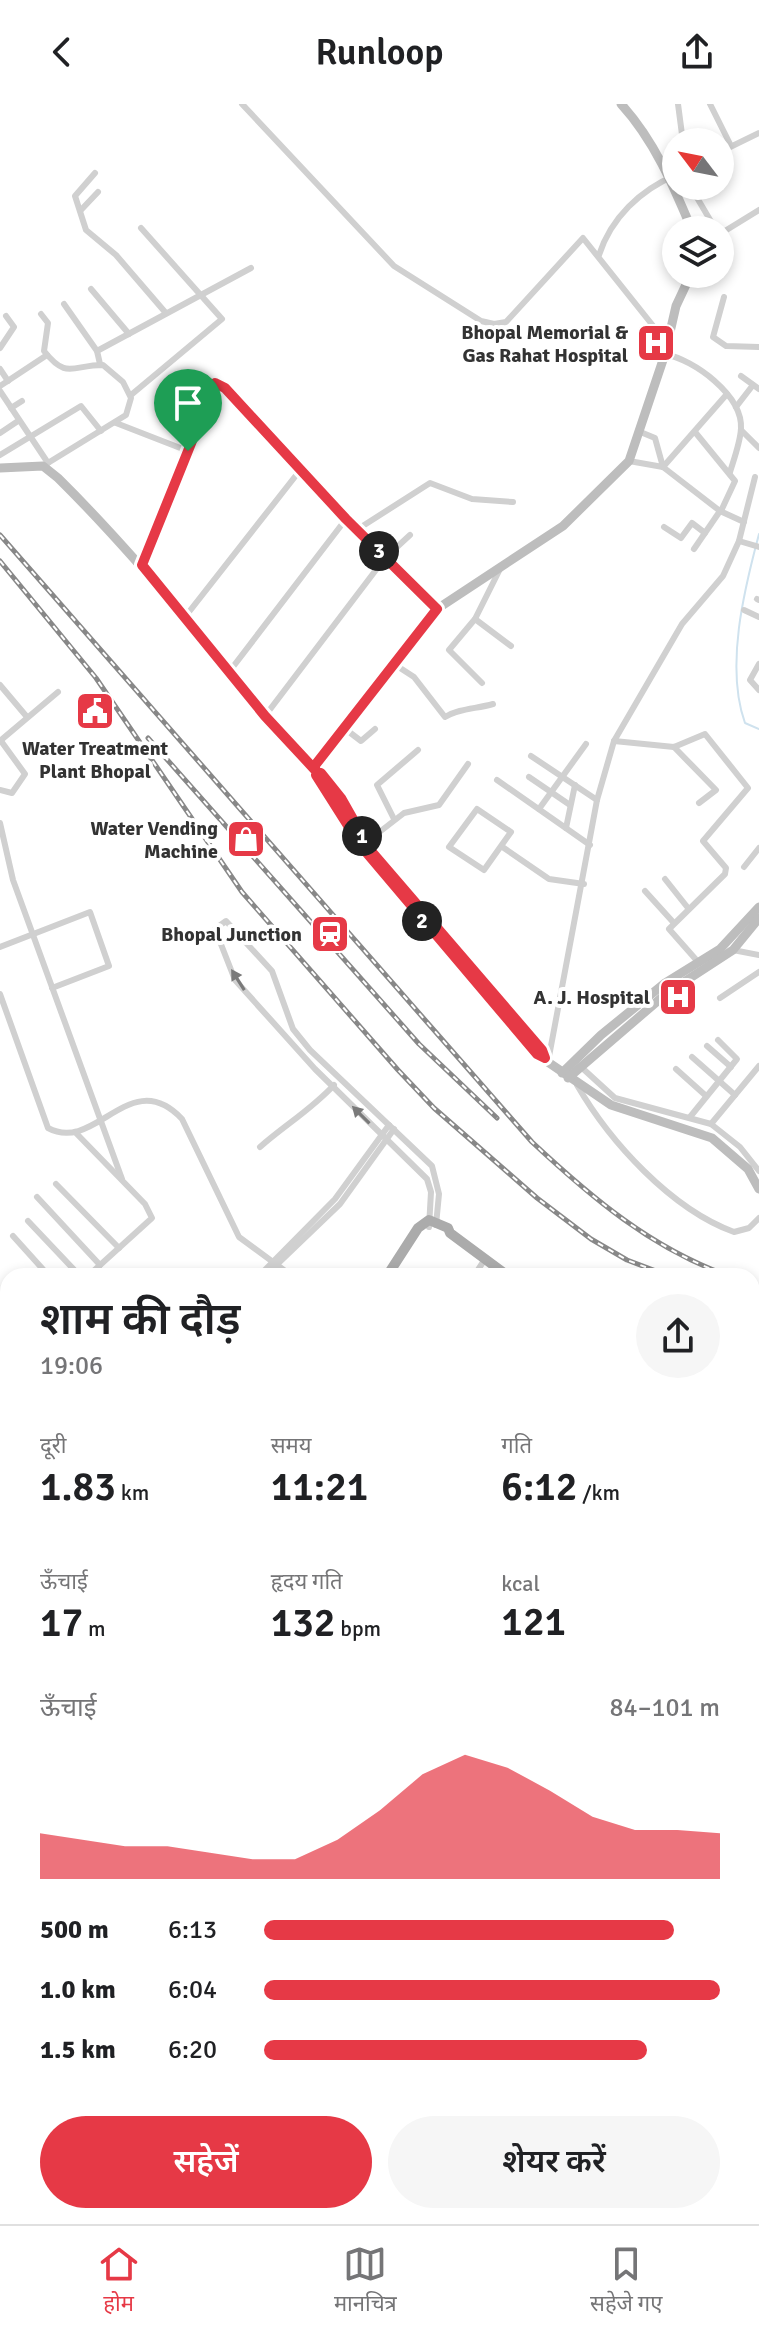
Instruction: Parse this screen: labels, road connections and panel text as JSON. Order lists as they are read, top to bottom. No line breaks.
{"places":{"hospital":["Bhopal Memorial & Gas Rahat Hospital","A. J. Hospital"],"public building":["Water Treatment Plant Bhopal"],"shop":["Water Vending Machine"],"station":["Bhopal Junction"]},"north":"top left","page":{"header":"Runloop","pins":["3","1","2"],"heading":["शाम की दौड़","19:06"],"stats":[["दूरी","1.83 km"],["समय","11:21"],["गति","6:12 /km"],["ऊँचाई","17 m"],["हृदय गति","132 bpm"],["kcal","121"]],"chart":["ऊँचाई","84–101 m"],"list":[{"name":"500 m","note":"6:13"},{"name":"1.0 km","note":"6:04"},{"name":"1.5 km","note":"6:20"}],"buttons":["सहेजें","शेयर करें"],"tabs":["होम","मानचित्र","सहेजे गए"]}}
